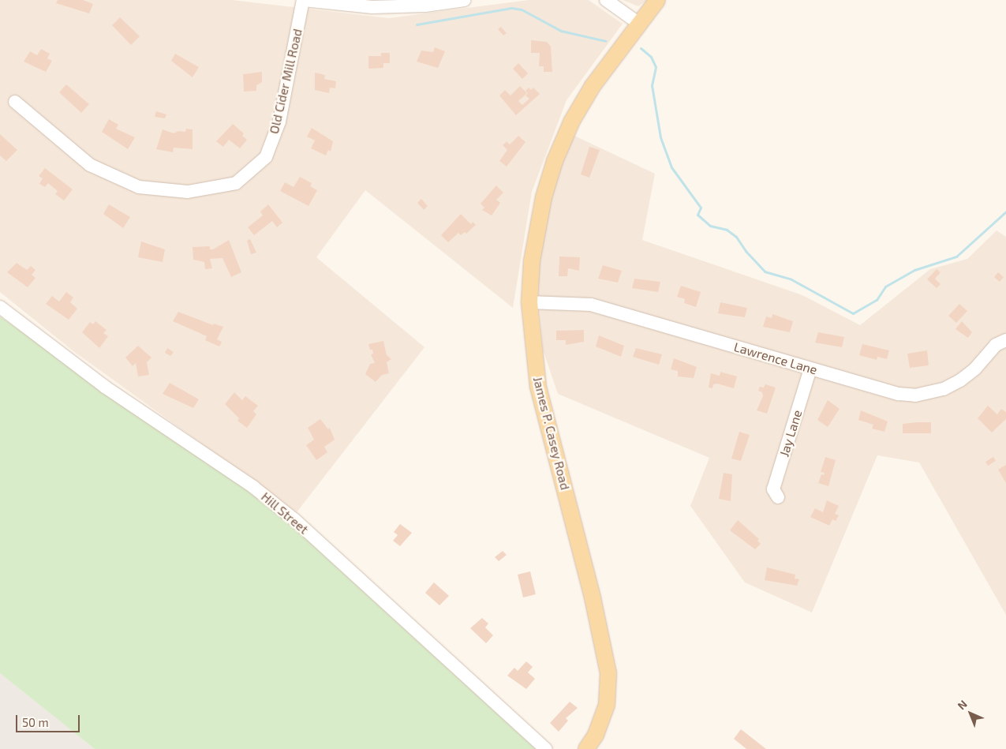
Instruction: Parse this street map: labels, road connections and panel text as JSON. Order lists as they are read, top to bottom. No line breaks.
{"streets":{"main road":["James P. Casey Road"],"street":["Old Cider Mill Road","Lawrence Lane","Jay Lane","Hill Street"]},"crossings":[["Lawrence Lane","James P. Casey Road"],["Lawrence Lane","Jay Lane"]],"scale_bar":"50 m","north":"top left"}
